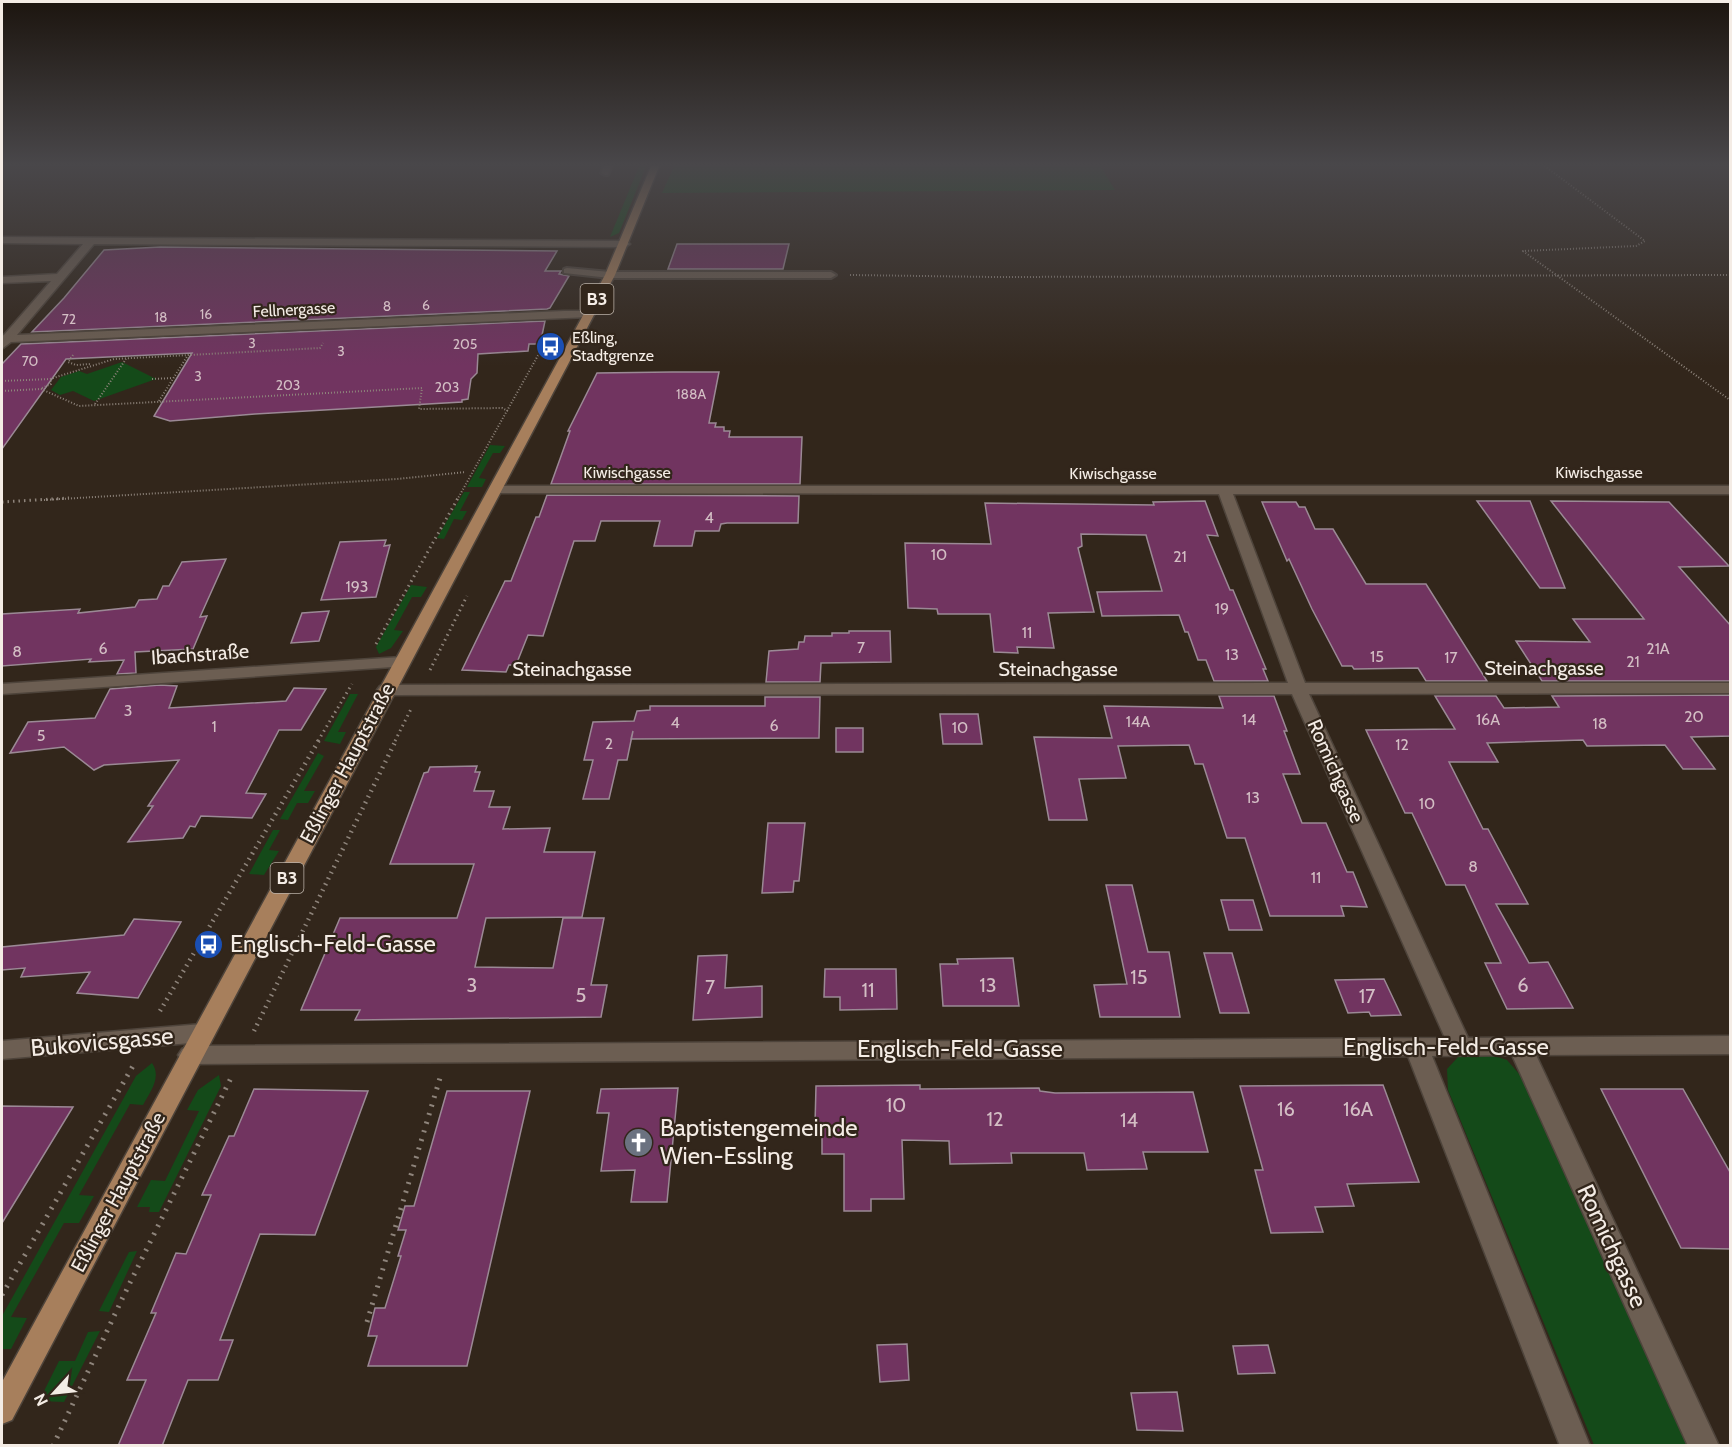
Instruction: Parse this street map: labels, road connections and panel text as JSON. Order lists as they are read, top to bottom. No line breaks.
{"streets":{"main road":["B3","Eßlinger Hauptstraße"],"street":["Fellnergasse","Kiwischgasse","Ibachstraße","Steinachgasse","Romichgasse","Bukovicsgasse","Englisch-Feld-Gasse"]},"crossings":[["B3","Eßlinger Hauptstraße"],["Fellnergasse","Eßlinger Hauptstraße"],["Kiwischgasse","Eßlinger Hauptstraße"],["Kiwischgasse","Romichgasse"],["Ibachstraße","Eßlinger Hauptstraße"],["Steinachgasse","Eßlinger Hauptstraße"],["Steinachgasse","Romichgasse"],["Eßlinger Hauptstraße","Bukovicsgasse"],["Eßlinger Hauptstraße","Englisch-Feld-Gasse"],["Romichgasse","Englisch-Feld-Gasse"]],"places":{"bus stop":["Eßling, Stadtgrenze","Englisch-Feld-Gasse"],"church":["Baptistengemeinde Wien-Essling"]},"house_numbers":["6","8","16","18","72","3","205","3","70","3","203","203","188A","4","10","21","193","19","11","7","6","21A","8","13","15","17","21","3","20","14","16A","14A","4","18","6","1","10","5","2","12","13","10","8","11","15","3","13","6","7","11","5","17","10","16","16A","12","14"],"north":"bottom left"}
